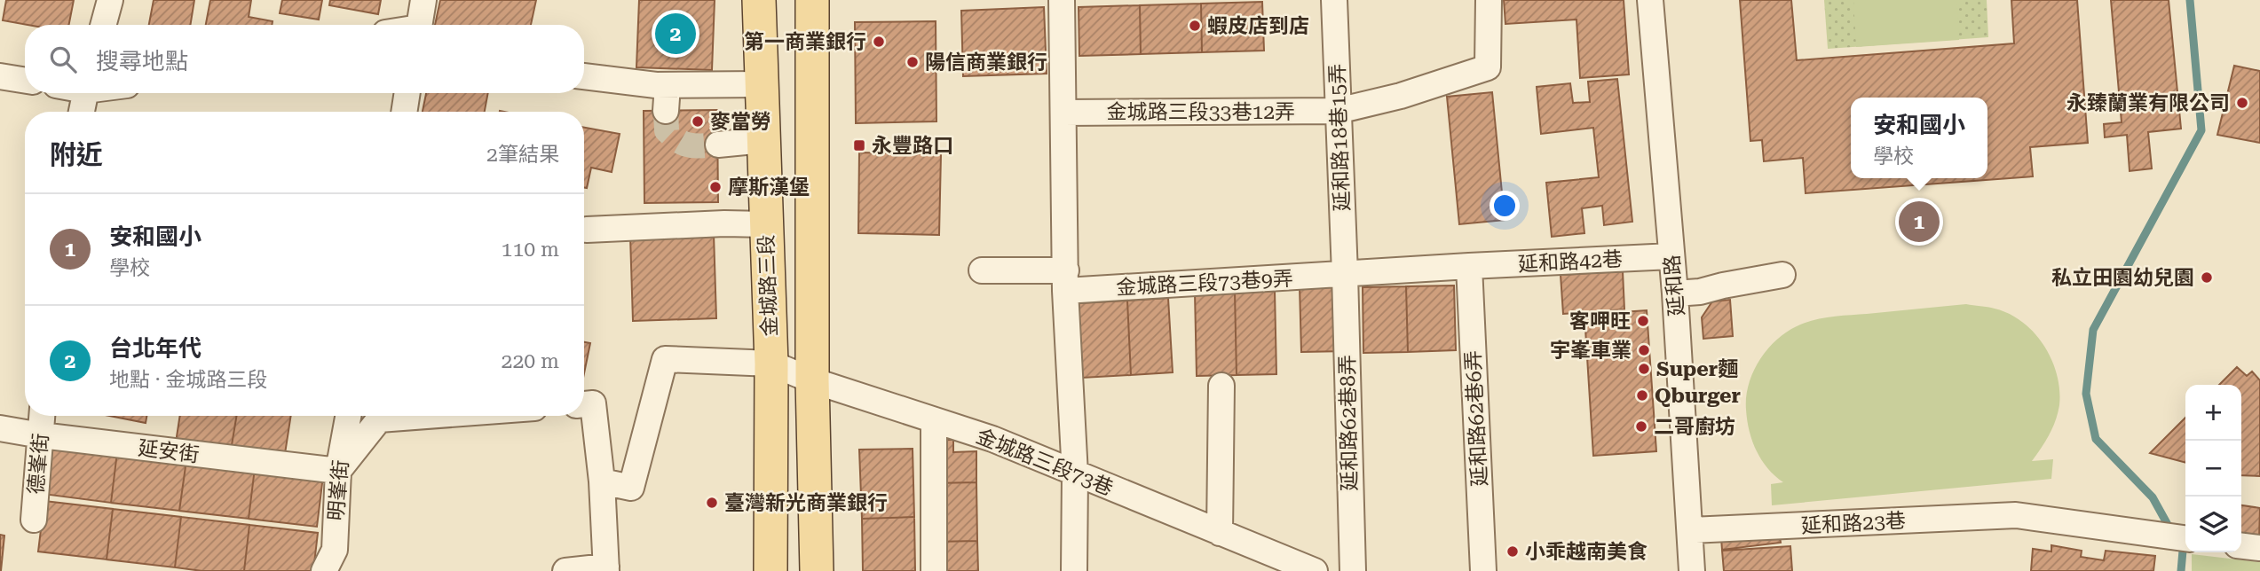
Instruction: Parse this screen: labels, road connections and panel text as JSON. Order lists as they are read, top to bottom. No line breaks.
{"streets":{"main road":["金城路三段"],"street":["金城路三段33巷12弄","延和路18巷15弄","延和路42巷","金城路三段73巷9弄","延和路","延和路62巷6弄","延和路62巷8弄","延安街","金城路三段73巷","德峯街","明峯街","延和路23巷"]},"crossings":[["金城路三段33巷12弄","延和路18巷15弄"],["延和路18巷15弄","延和路42巷"],["延和路18巷15弄","金城路三段73巷9弄"],["延和路18巷15弄","延和路62巷8弄"],["延和路42巷","金城路三段73巷9弄"],["延和路42巷","延和路"],["延和路42巷","延和路62巷6弄"],["延和路42巷","延和路62巷8弄"],["金城路三段73巷9弄","延和路62巷8弄"],["金城路三段","金城路三段73巷"],["延和路","延和路23巷"],["延安街","德峯街"],["延安街","明峯街"]],"places":{"other":["蝦皮店到店","第一商業銀行","陽信商業銀行","永臻蘭業有限公司","麥當勞","摩斯漢堡","私立田園幼兒園","客呷旺","宇峯車業","Super麵","Qburger","二哥廚坊","臺灣新光商業銀行","小乖越南美食"],"transit":["永豐路口"]},"page":{"pins":["2","1"],"search":"搜尋地點","popup":["安和國小","學校"],"heading":["附近","2筆結果"],"list":[{"mark":"1","name":"安和國小","note":"學校","value":"110 m"},{"mark":"2","name":"台北年代","note":"地點 · 金城路三段","value":"220 m"}],"map_buttons":["+","−"]}}
